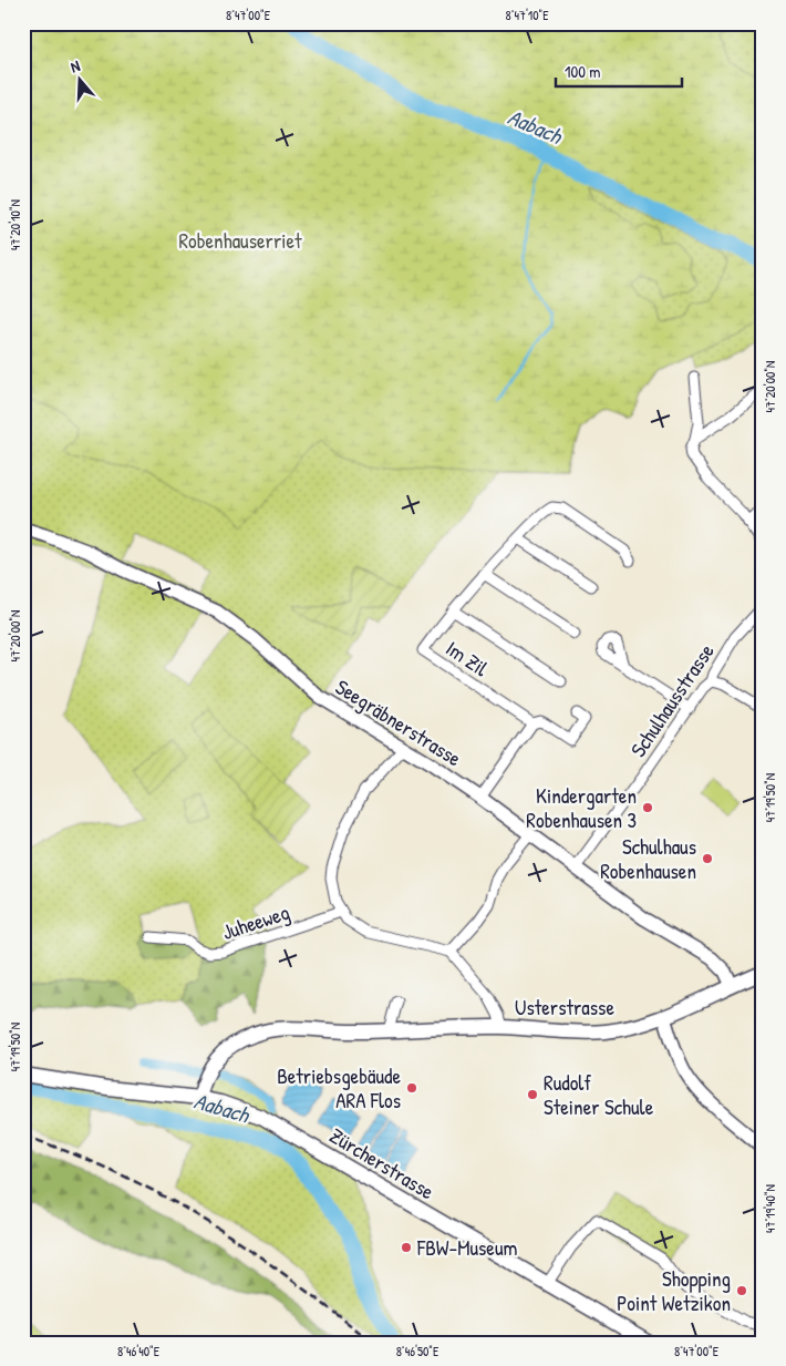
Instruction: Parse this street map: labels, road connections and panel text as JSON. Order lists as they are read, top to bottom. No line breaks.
{"streets":{"main road":["Usterstrasse","Zürcherstrasse"],"street":["Im Zil","Schulhausstrasse","Seegräbnerstrasse","Juheeweg"]},"crossings":[["Schulhausstrasse","Seegräbnerstrasse"],["Seegräbnerstrasse","Juheeweg"],["Seegräbnerstrasse","Usterstrasse"],["Usterstrasse","Zürcherstrasse"]],"water":["Aabach"],"parks":["Robenhauserriet"],"places":["Kindergarten Robenhausen 3","Schulhaus Robenhausen","Betriebsgebäude ARA Flos","Rudolf Steiner Schule","FBW-Museum","Shopping Point Wetzikon"],"scale_bar":"100 m","north":"top","coordinates":["8°47'00\"E","8°47'10\"E","47°20'10\"N","47°20'00\"N","47°19'50\"N","47°19'40\"N","8°46'40\"E","8°46'50\"E"]}
